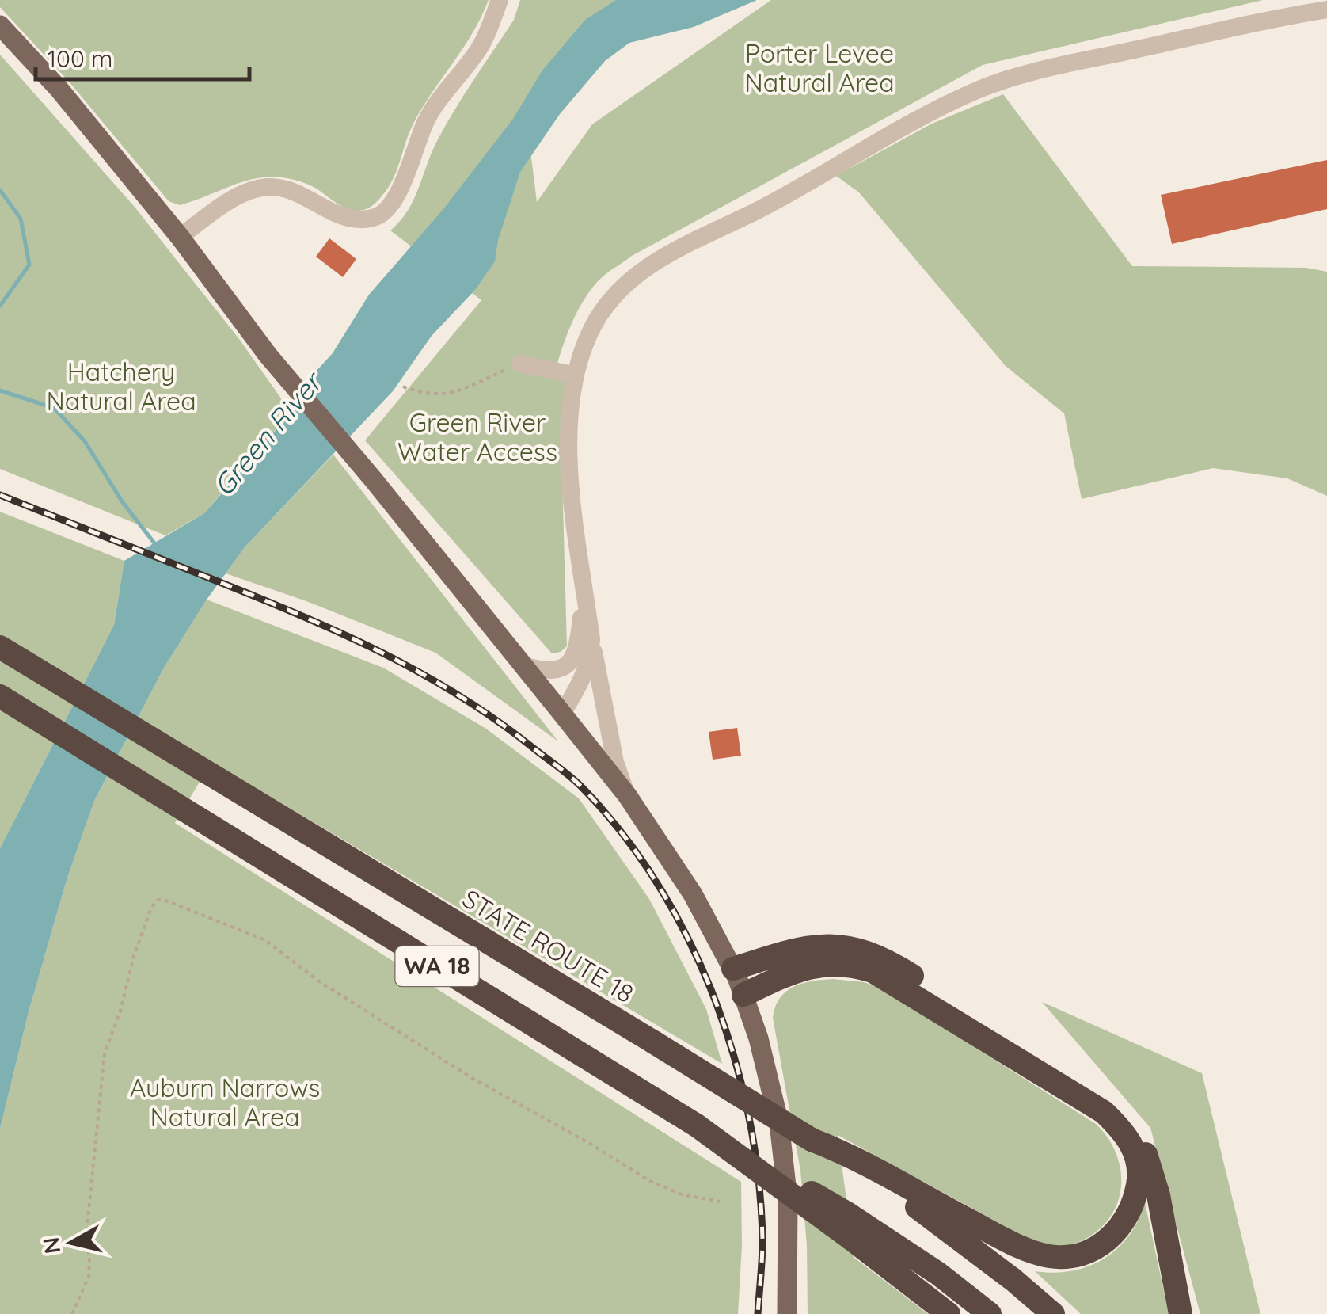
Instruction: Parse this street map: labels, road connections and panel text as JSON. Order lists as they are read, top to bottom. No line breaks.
{"streets":{"highway":["STATE ROUTE 18","WA 18"]},"water":["Green River"],"parks":["Porter Levee Natural Area","Hatchery Natural Area","Green River Water Access","Auburn Narrows Natural Area"],"scale_bar":"100 m","north":"left"}
